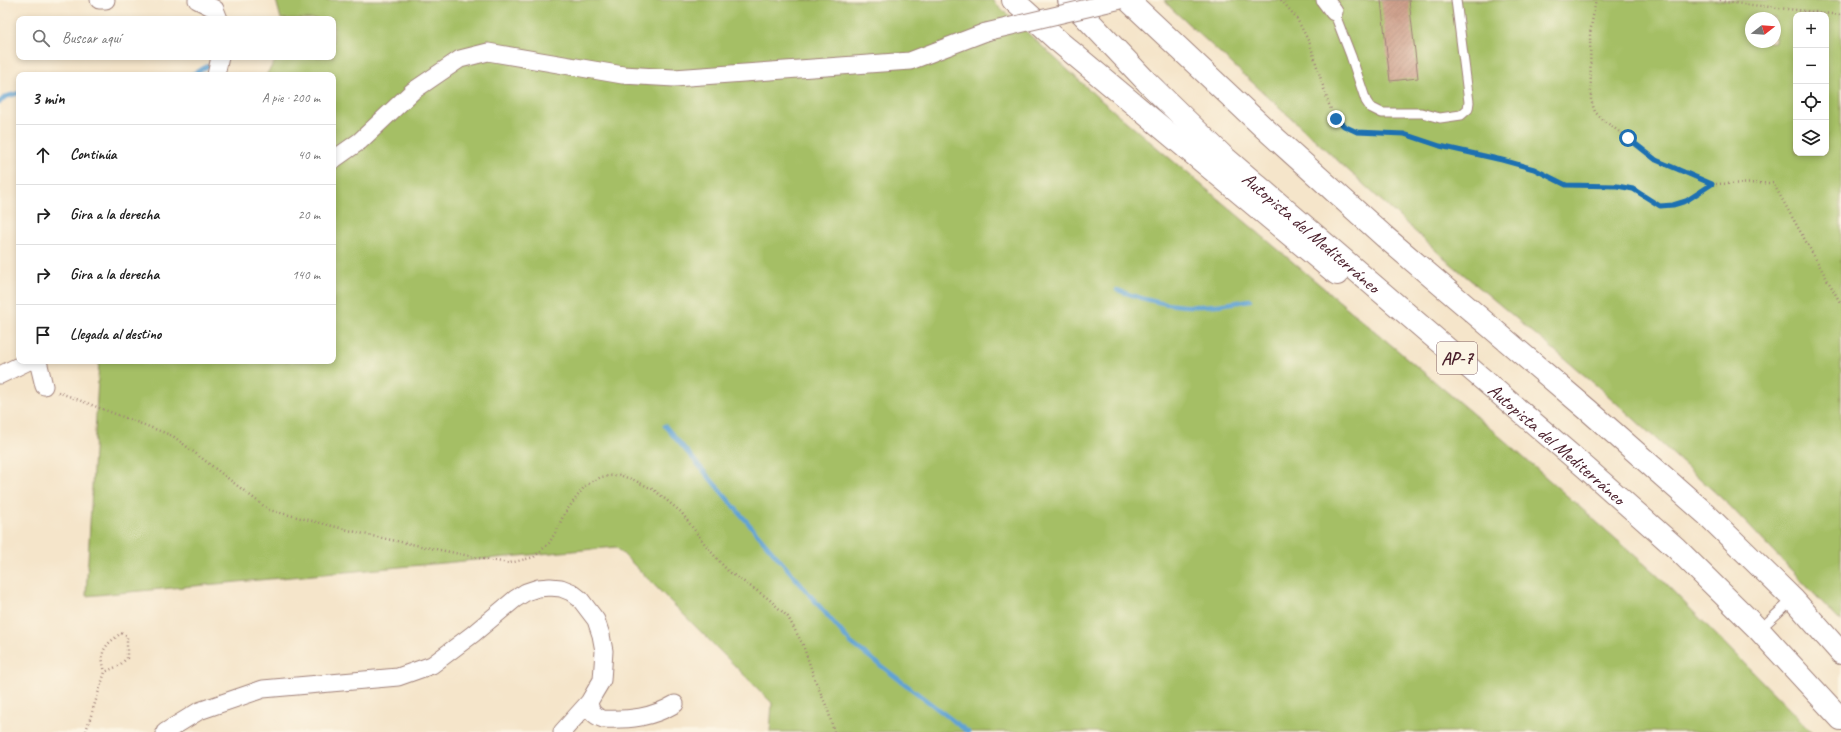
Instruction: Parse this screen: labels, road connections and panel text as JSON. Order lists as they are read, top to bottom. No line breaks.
{"streets":{"highway":["Autopista del Mediterráneo","AP-7"]},"north":"right","page":{"map_buttons":["+","−"],"search":"Buscar aquí","heading":["3 min","A pie · 200 m"],"list":[["Continúa","40 m"],["Gira a la derecha","20 m"],["Gira a la derecha","140 m"],"Llegada al destino"]}}
